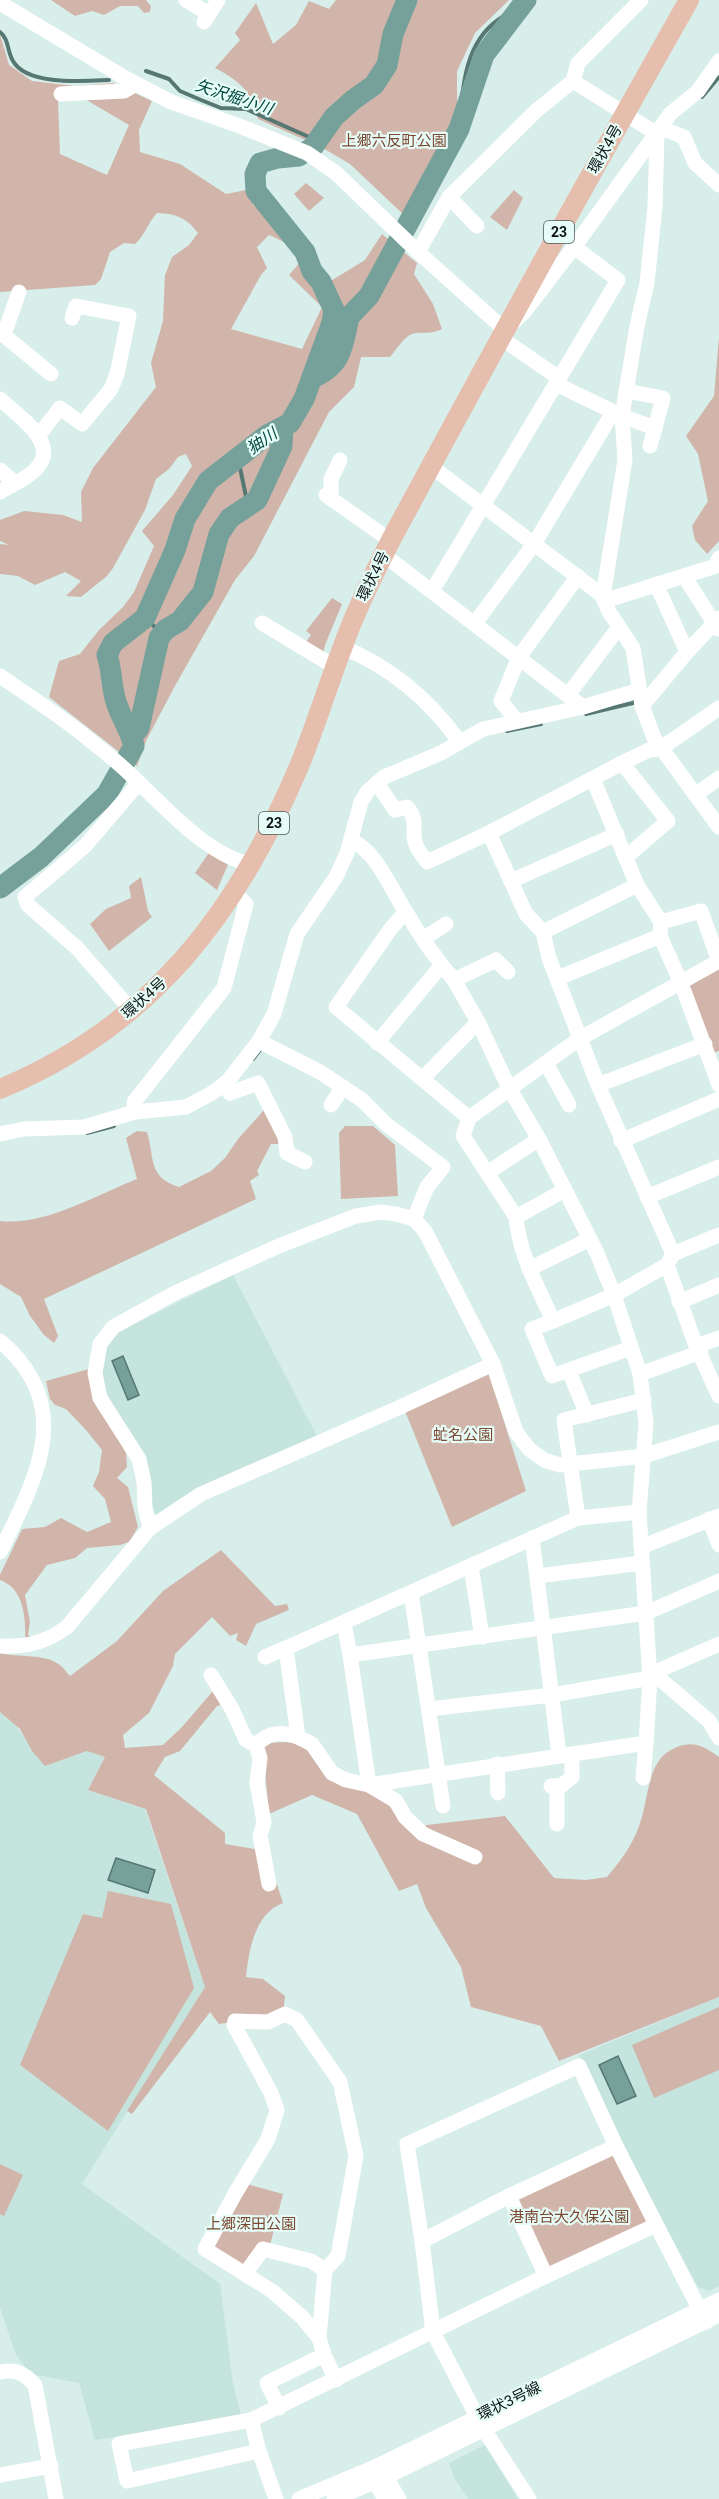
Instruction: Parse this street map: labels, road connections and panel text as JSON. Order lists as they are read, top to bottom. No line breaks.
{"streets":{"main road":["環状4号","23"],"street":["環状3号線"]},"water":["矢沢掘小川","㹨川"],"parks":["上郷六反町公園","虻名公園","港南台大久保公園","上郷深田公園"]}
